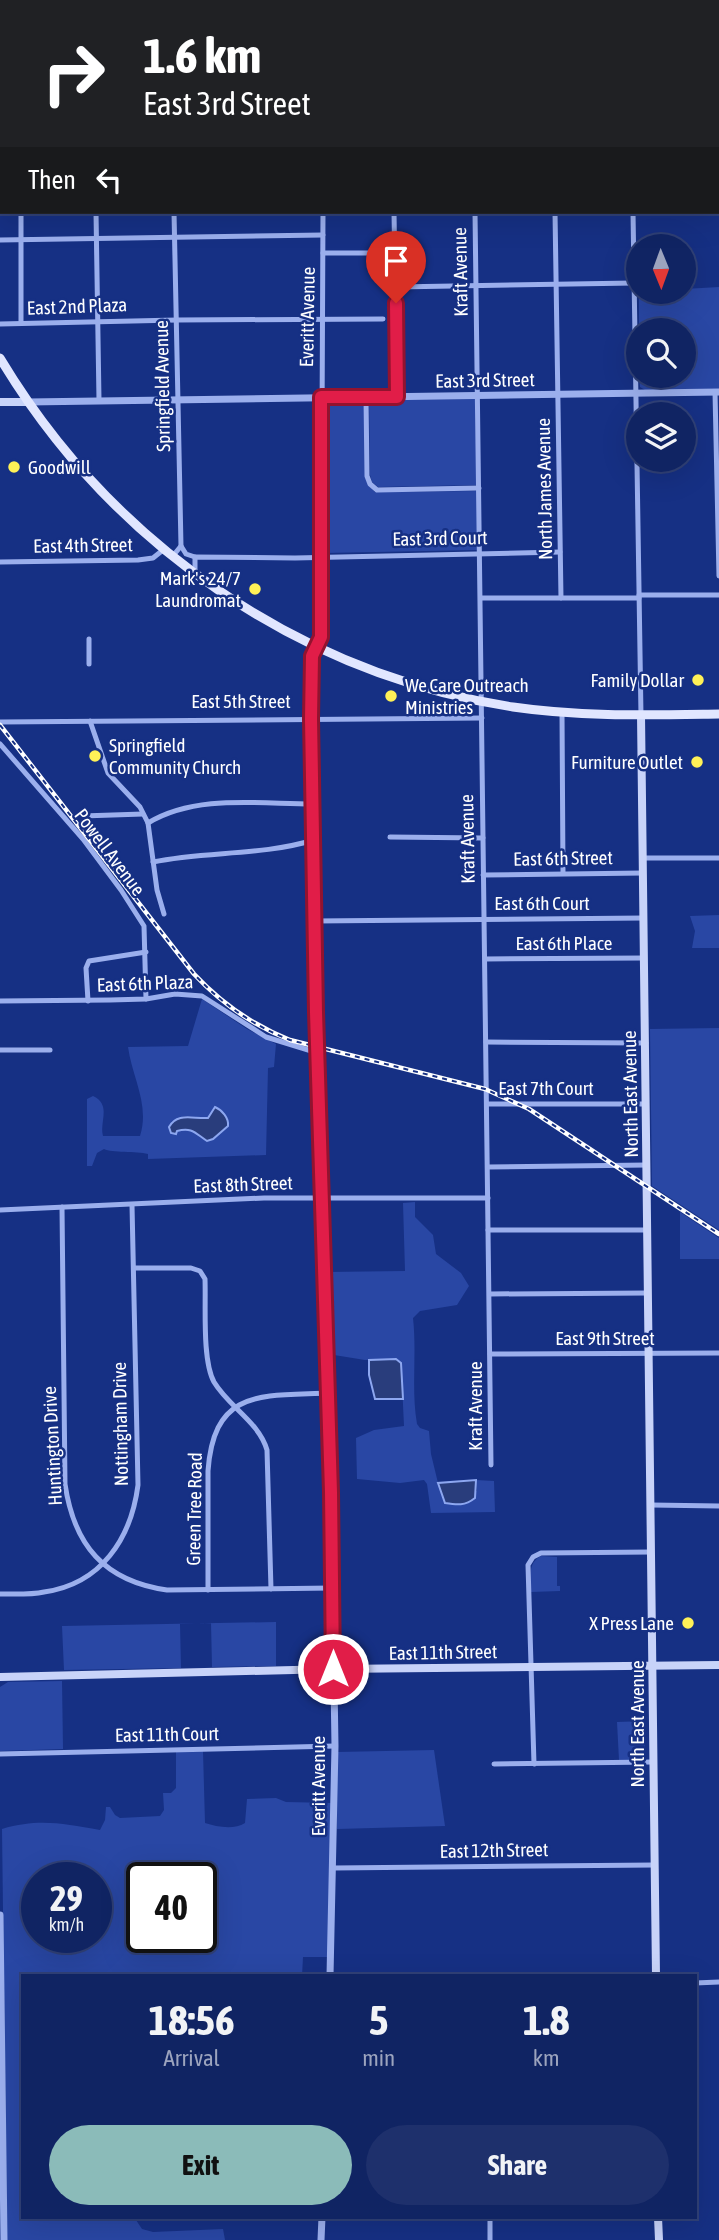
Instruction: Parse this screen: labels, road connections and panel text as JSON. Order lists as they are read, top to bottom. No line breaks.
{"streets":{"main road":["East 3rd Street","North East Avenue","East 11th Street"],"street":["Kraft Avenue","East 2nd Plaza","Everitt Avenue","Springfield Avenue","North James Avenue","East 3rd Court","East 4th Street","East 5th Street","Powell Avenue","East 6th Street","East 6th Court","East 6th Place","East 6th Plaza","East 7th Court","East 8th Street","East 9th Street","Nottingham Drive","Huntington Drive","Green Tree Road","East 11th Court","East 12th Street"]},"crossings":[["Kraft Avenue","East 3rd Street"],["Kraft Avenue","East 3rd Court"],["Kraft Avenue","East 5th Street"],["Kraft Avenue","East 6th Street"],["Kraft Avenue","East 6th Court"],["Kraft Avenue","East 6th Place"],["Kraft Avenue","East 7th Court"],["Kraft Avenue","East 8th Street"],["Kraft Avenue","East 9th Street"],["East 2nd Plaza","Everitt Avenue"],["East 2nd Plaza","Springfield Avenue"],["Everitt Avenue","East 3rd Street"],["Everitt Avenue","East 3rd Court"],["Everitt Avenue","East 5th Street"],["Everitt Avenue","East 6th Court"],["Everitt Avenue","East 6th Plaza"],["Everitt Avenue","East 8th Street"],["Everitt Avenue","Huntington Drive"],["Everitt Avenue","East 11th Street"],["Everitt Avenue","East 11th Court"],["Everitt Avenue","East 12th Street"],["East 3rd Street","Springfield Avenue"],["East 3rd Street","North James Avenue"],["East 3rd Street","North East Avenue"],["North James Avenue","East 3rd Court"],["Powell Avenue","East 6th Plaza"],["East 6th Street","North East Avenue"],["East 6th Court","North East Avenue"],["East 6th Place","North East Avenue"],["East 7th Court","North East Avenue"],["North East Avenue","East 9th Street"],["North East Avenue","East 11th Street"],["North East Avenue","East 12th Street"],["East 8th Street","Nottingham Drive"],["East 8th Street","Huntington Drive"],["Nottingham Drive","Huntington Drive"],["Huntington Drive","Green Tree Road"]],"places":["Goodwill","Mark's 24/7 Laundromat","Family Dollar","We Care Outreach Ministries","Springfield Community Church","Furniture Outlet","X Press Lane"],"north":"bottom","page":{"turn":["1.6 km","East 3rd Street"],"then":"Then","speed":"29 km/h","limit":"40","eta":["18:56","Arrival","5","min","1.8","km"],"buttons":["Exit","Share"]}}
